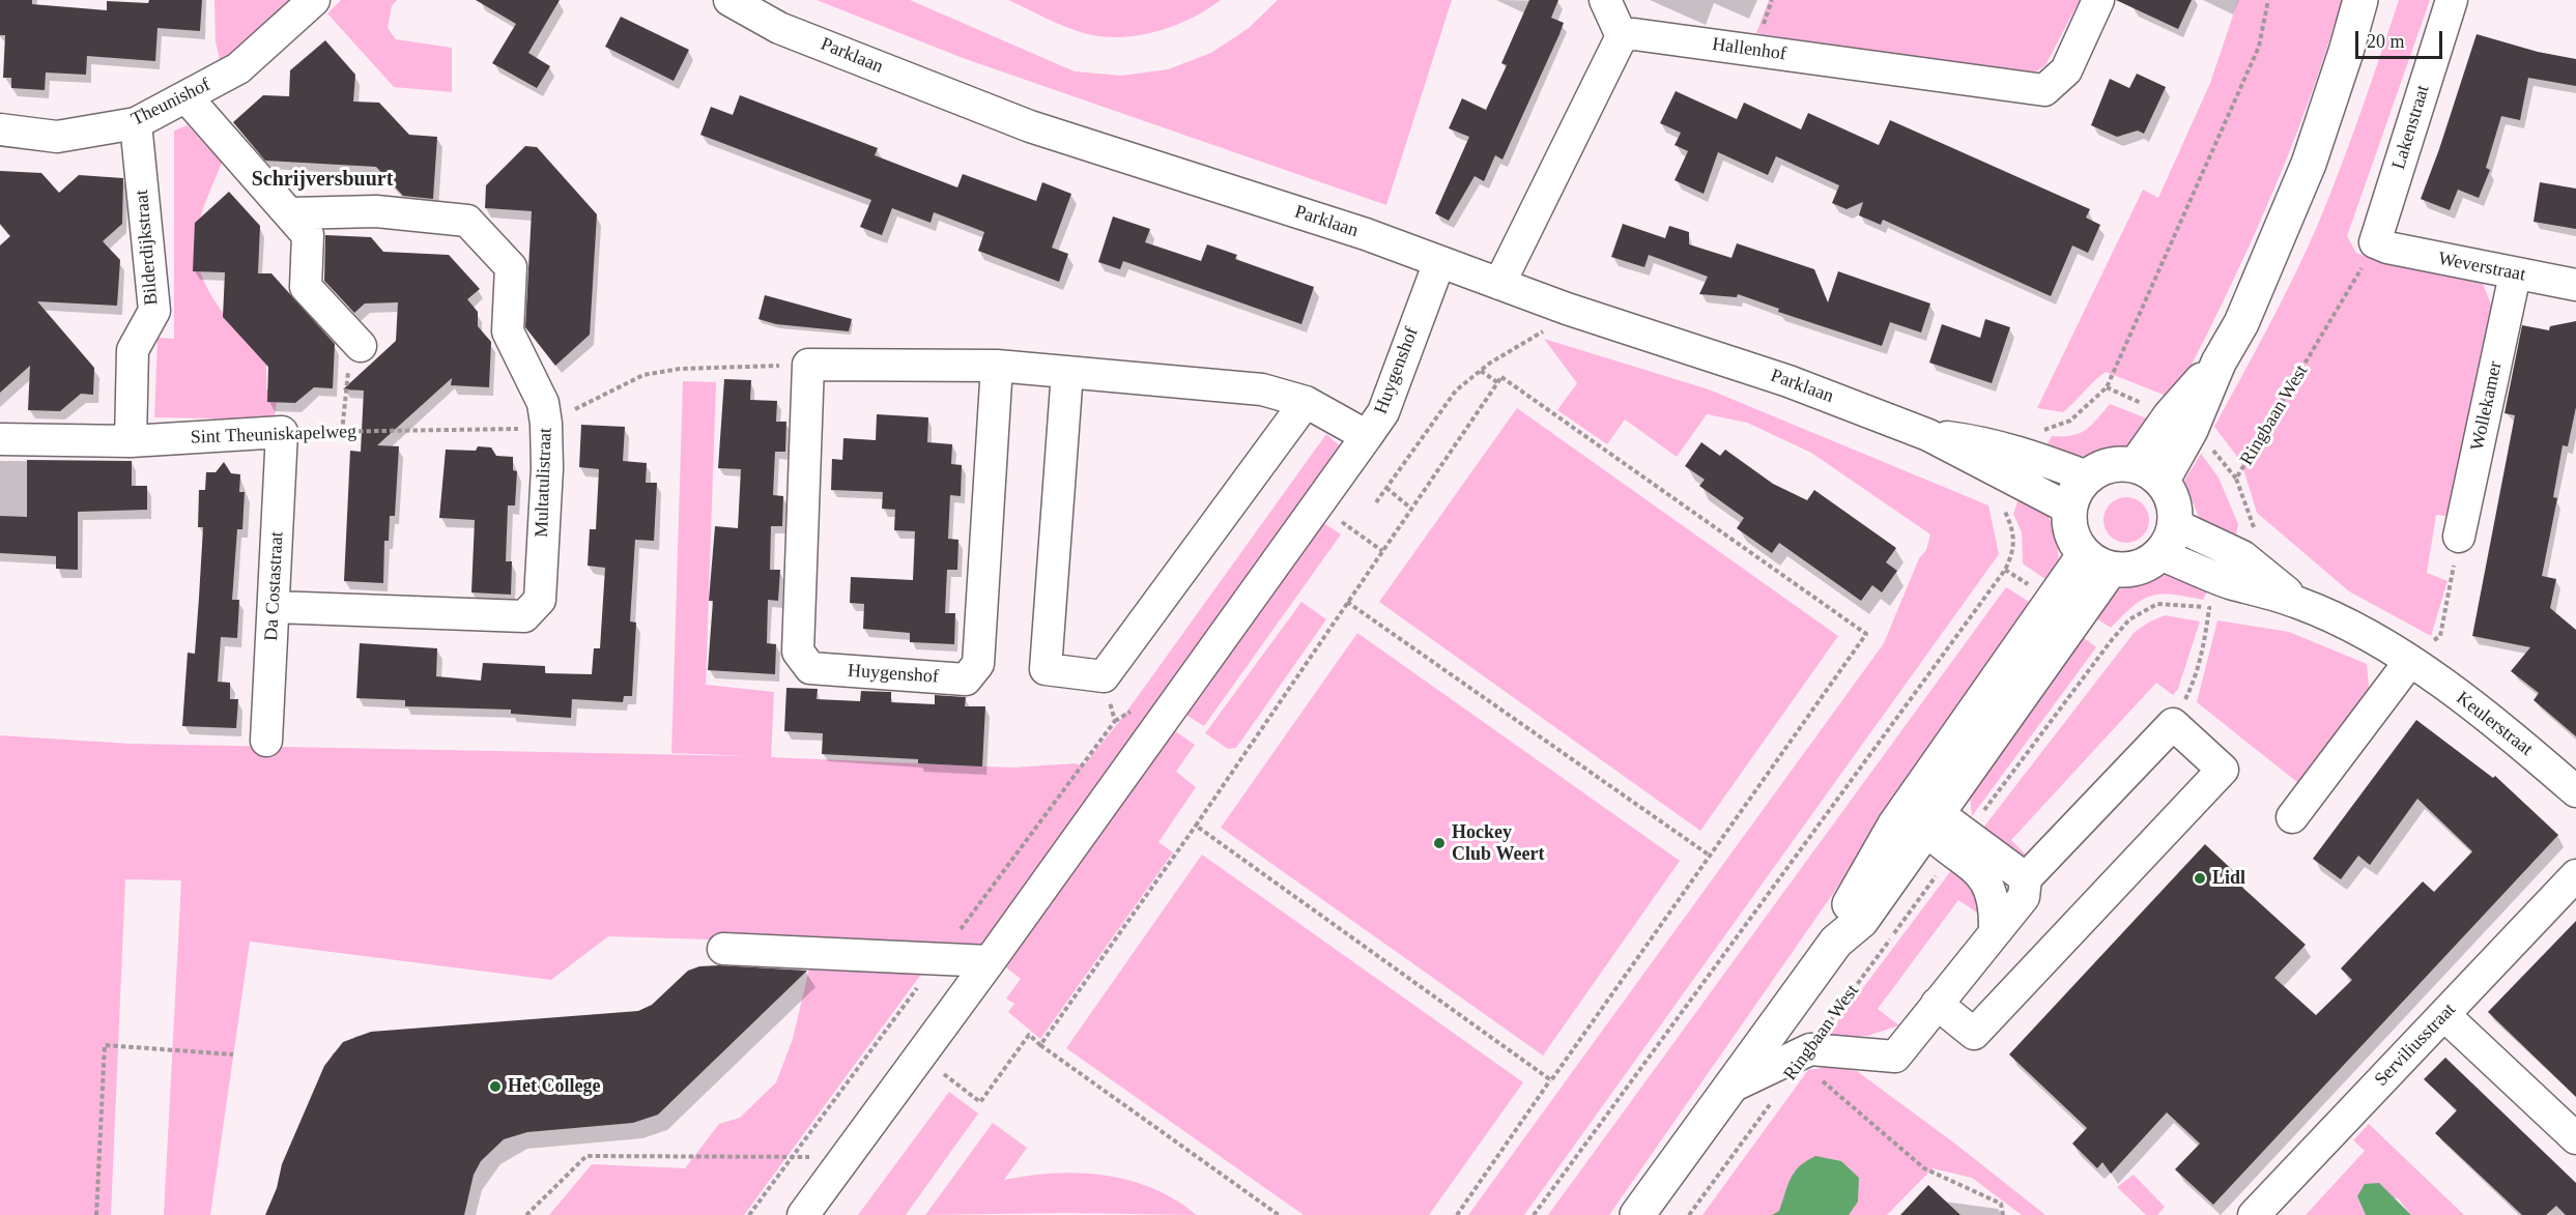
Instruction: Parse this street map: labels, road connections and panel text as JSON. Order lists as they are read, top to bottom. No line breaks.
{"streets":{"street":["Hallenhof","Parklaan","Theunishof","Lakenstraat","Bilderdijkstraat","Weverstraat","Huygenshof","Wollekamer","Sint Theuniskapelweg","Multatulistraat","Da Costastraat","Keulerstraat","Serviliusstraat"],"path":["Ringbaan West"]},"crossings":[["Parklaan","Huygenshof"],["Parklaan","Keulerstraat"],["Theunishof","Bilderdijkstraat"],["Lakenstraat","Weverstraat"],["Lakenstraat","Ringbaan West"],["Bilderdijkstraat","Sint Theuniskapelweg"],["Weverstraat","Wollekamer"],["Weverstraat","Ringbaan West"],["Ringbaan West","Keulerstraat"],["Sint Theuniskapelweg","Multatulistraat"],["Sint Theuniskapelweg","Da Costastraat"],["Multatulistraat","Da Costastraat"]],"districts":["Schrijversbuurt"],"places":["Hockey Club Weert","Lidl","Het College"],"scale_bar":"20 m"}
